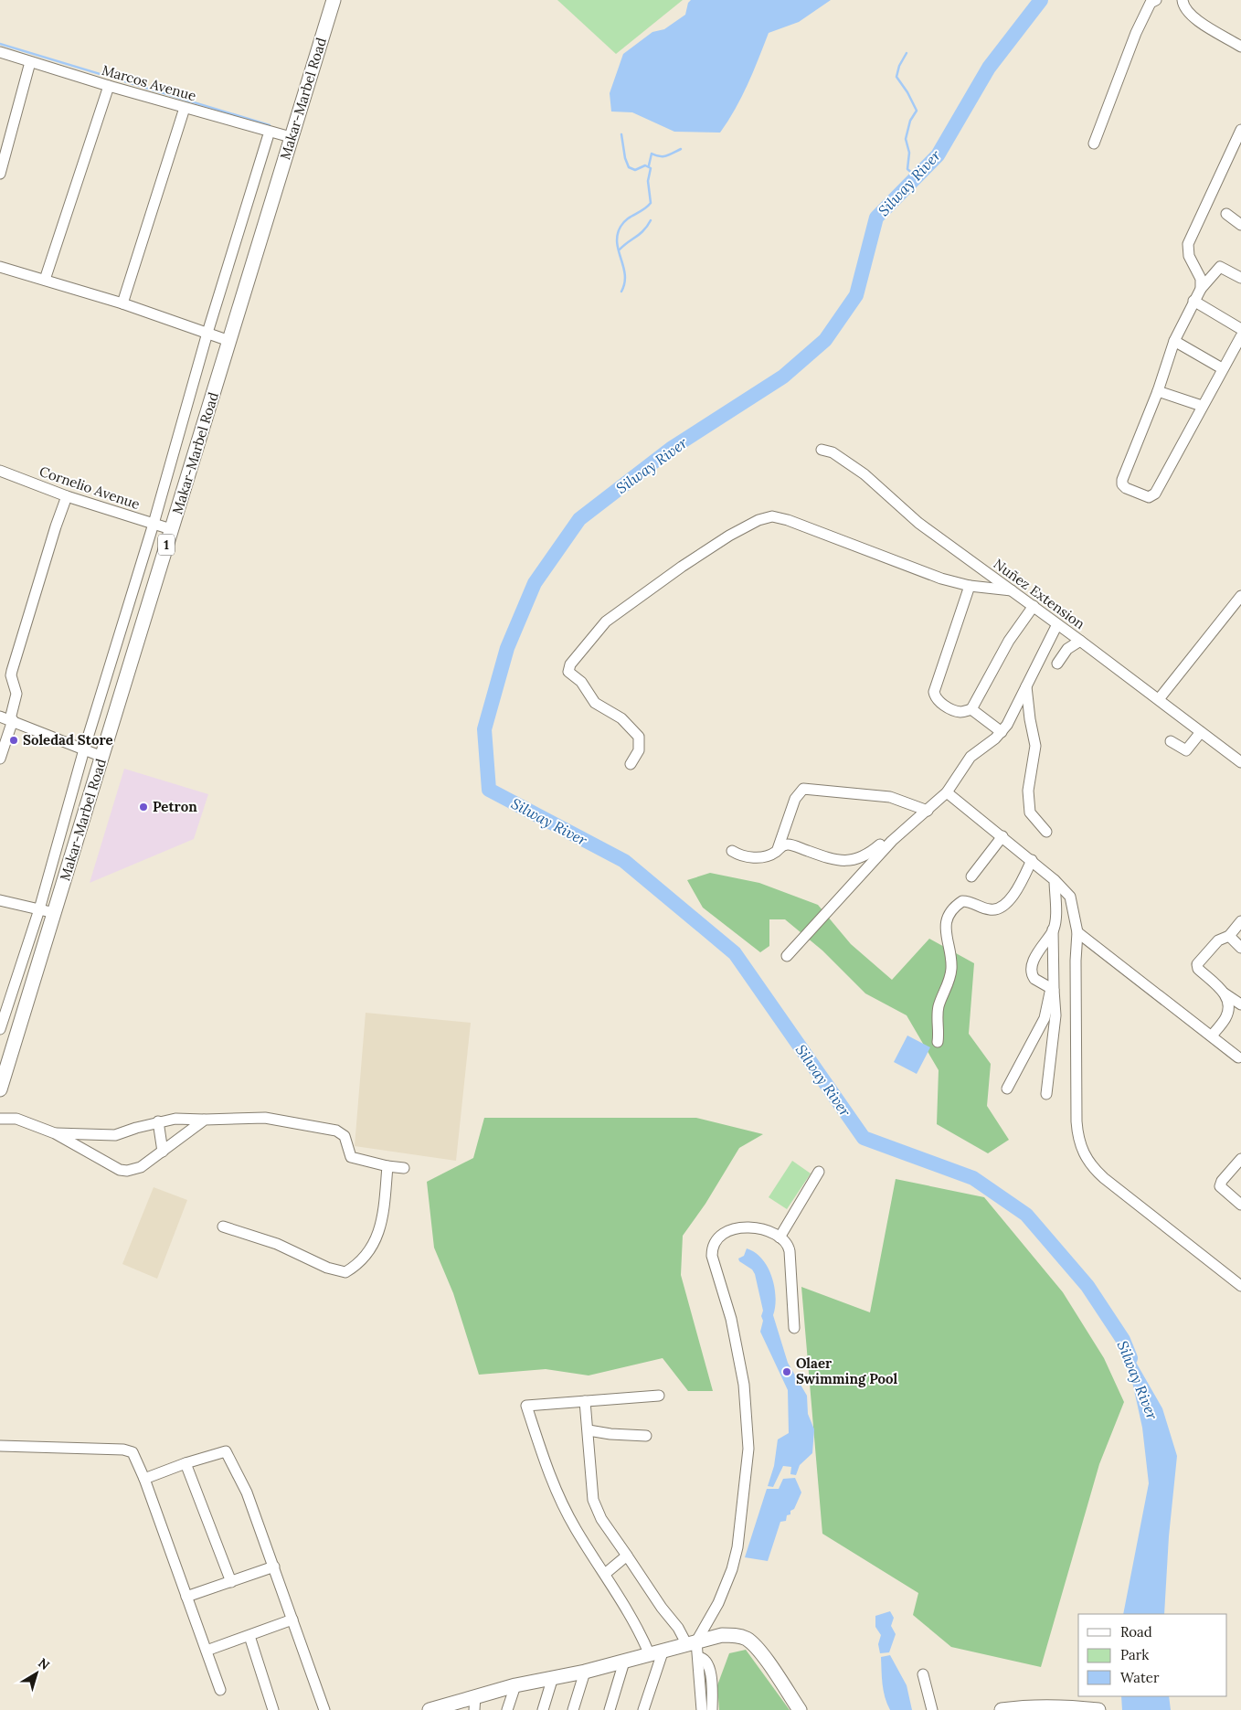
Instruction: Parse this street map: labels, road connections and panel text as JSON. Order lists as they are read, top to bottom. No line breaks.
{"streets":{"main road":["Makar-Marbel Road","1"],"street":["Marcos Avenue","Cornelio Avenue","Nuñez Extension"]},"crossings":[["Marcos Avenue","Makar-Marbel Road"],["Makar-Marbel Road","Cornelio Avenue"]],"water":["Silway River"],"places":["Soledad Store","Petron","Olaer Swimming Pool"],"legend":["Road","Park","Water"],"north":"top right"}
